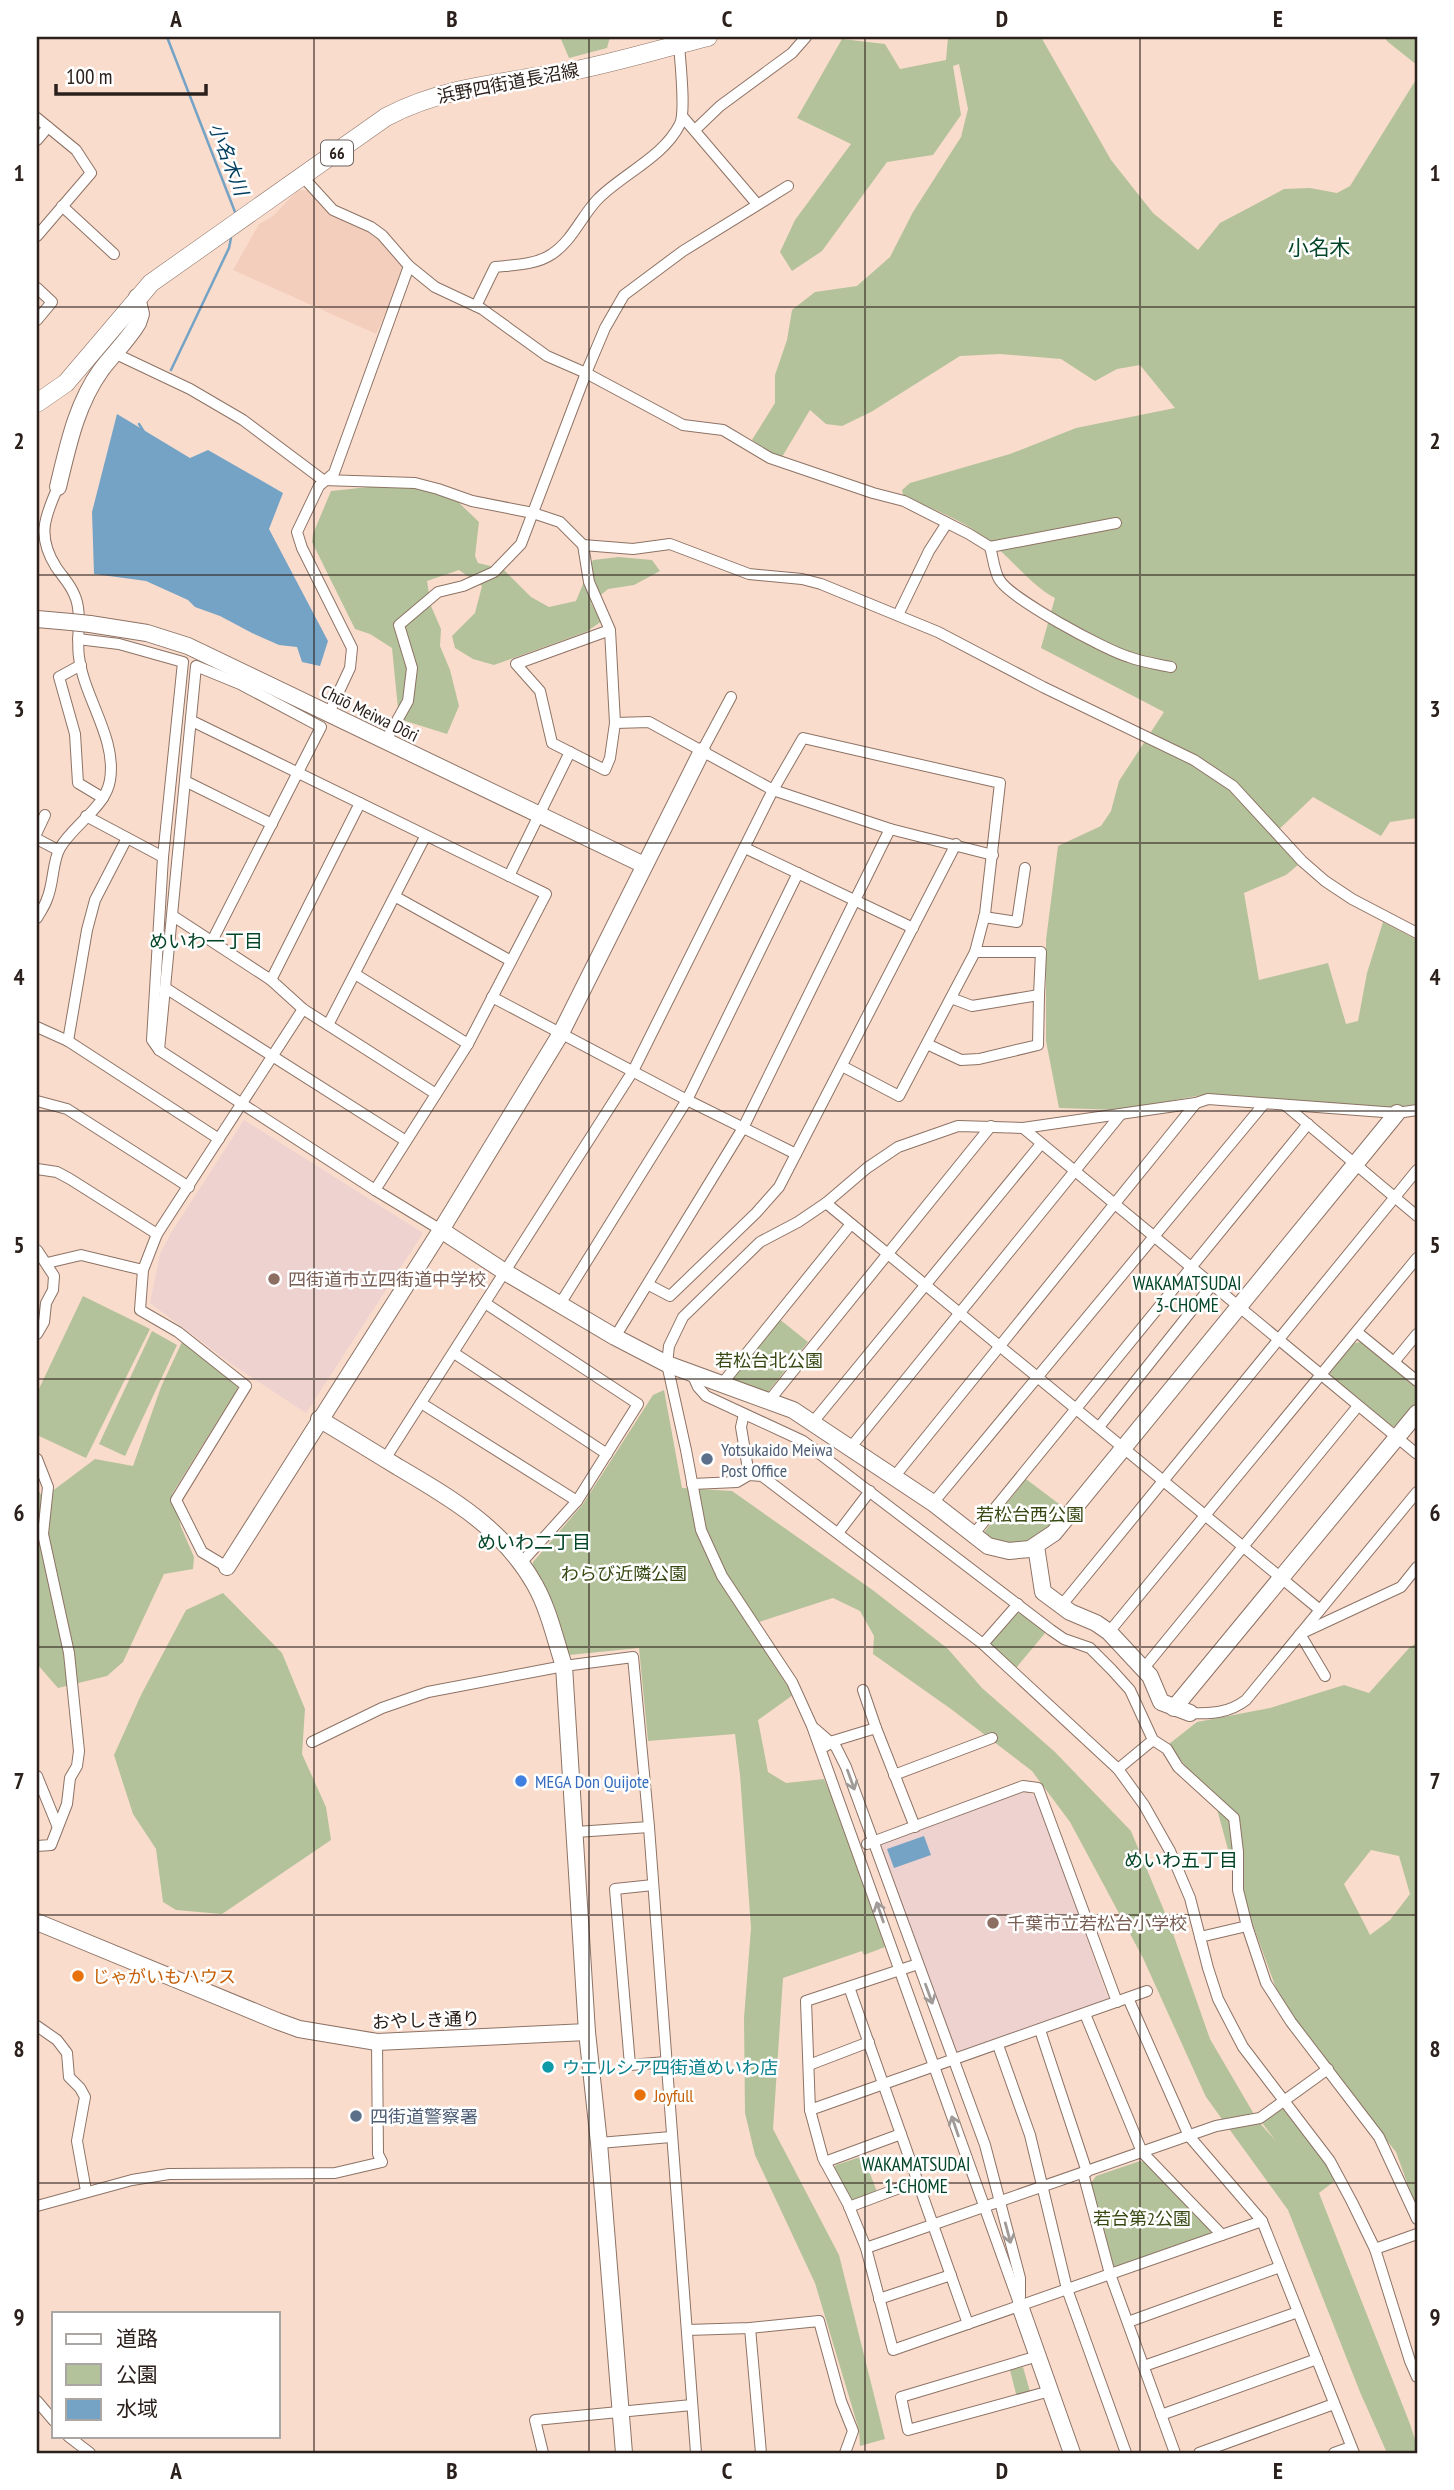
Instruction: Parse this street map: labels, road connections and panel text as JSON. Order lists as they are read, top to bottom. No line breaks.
{"streets":{"main road":["浜野四街道長沼線","66"],"street":["Chūō Meiwa Dōri","おやしき通り"]},"districts":["小名木","めいわ一丁目","WAKAMATSUDAI 3-CHOME","めいわ二丁目","めいわ五丁目","WAKAMATSUDAI 1-CHOME"],"water":["小名木川"],"parks":["若松台北公園","若松台西公園","わらび近隣公園","若台第2公園"],"places":["四街道市立四街道中学校","Yotsukaido Meiwa Post Office","MEGA Don Quijote","千葉市立若松台小学校","じゃがいもハウス","ウエルシア四街道めいわ店","Joyfull","四街道警察署"],"legend":["道路","公園","水域"],"scale_bar":"100 m","grid":{"columns":["A","B","C","D","E"],"rows":["1","2","3","4","5","6","7","8","9"]}}
